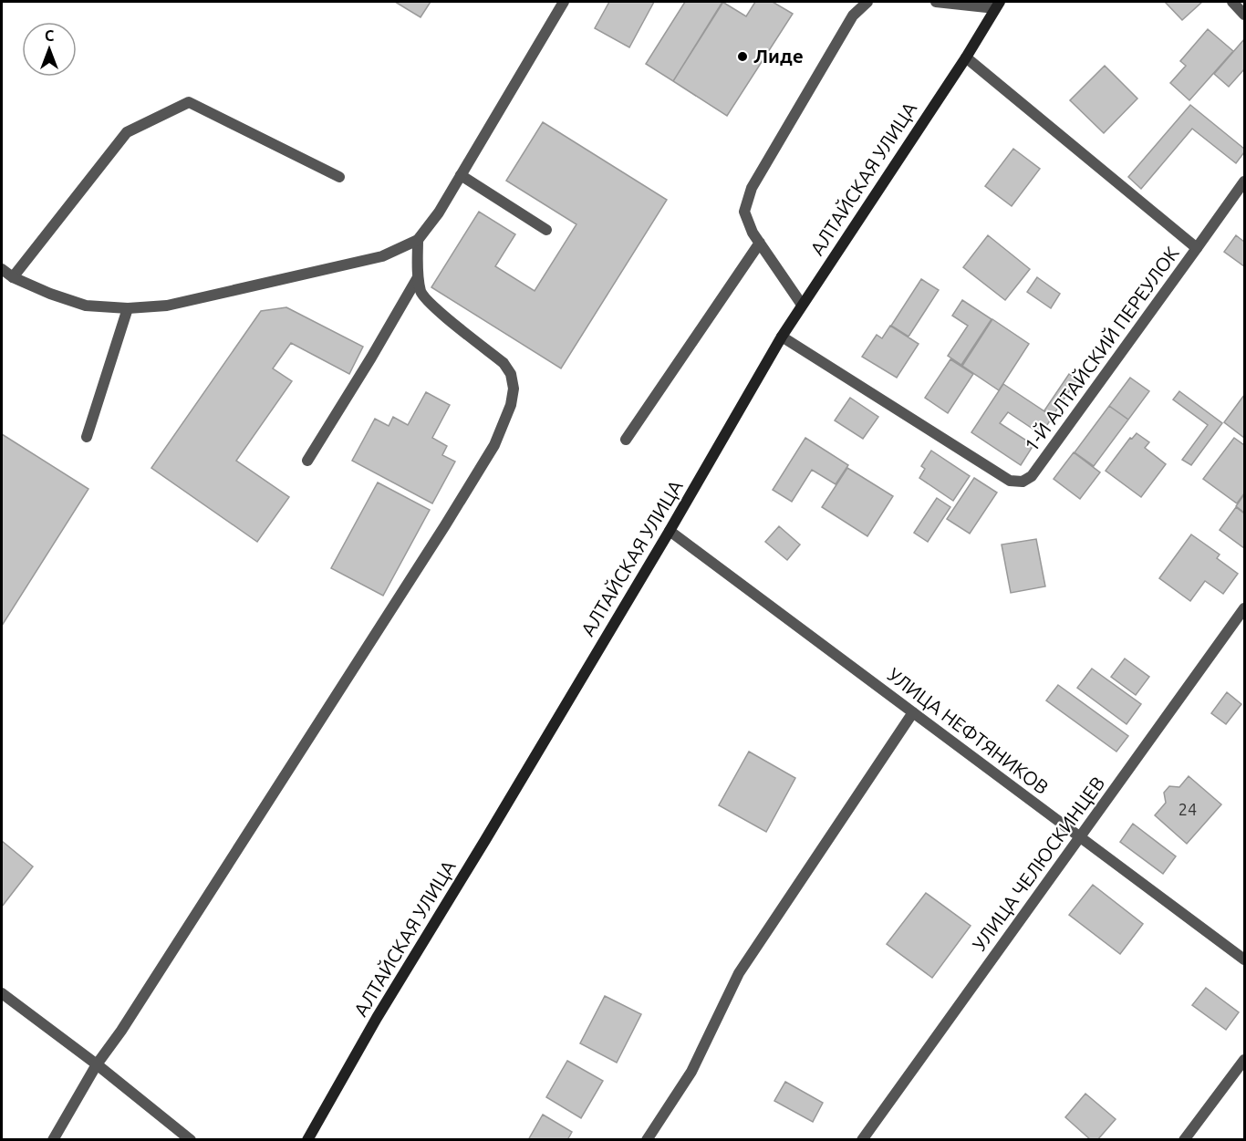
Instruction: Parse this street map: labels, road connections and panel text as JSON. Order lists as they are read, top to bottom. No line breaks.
{"streets":{"main road":["АЛТАЙСКАЯ УЛИЦА"],"street":["1-Й АЛТАЙСКИЙ ПЕРЕУЛОК","УЛИЦА НЕФТЯНИКОВ","УЛИЦА ЧЕЛЮСКИНЦЕВ"]},"crossings":[["АЛТАЙСКАЯ УЛИЦА","1-Й АЛТАЙСКИЙ ПЕРЕУЛОК"],["АЛТАЙСКАЯ УЛИЦА","УЛИЦА НЕФТЯНИКОВ"],["УЛИЦА НЕФТЯНИКОВ","УЛИЦА ЧЕЛЮСКИНЦЕВ"]],"places":["Лиде"],"house_numbers":["24"],"north":"top"}
